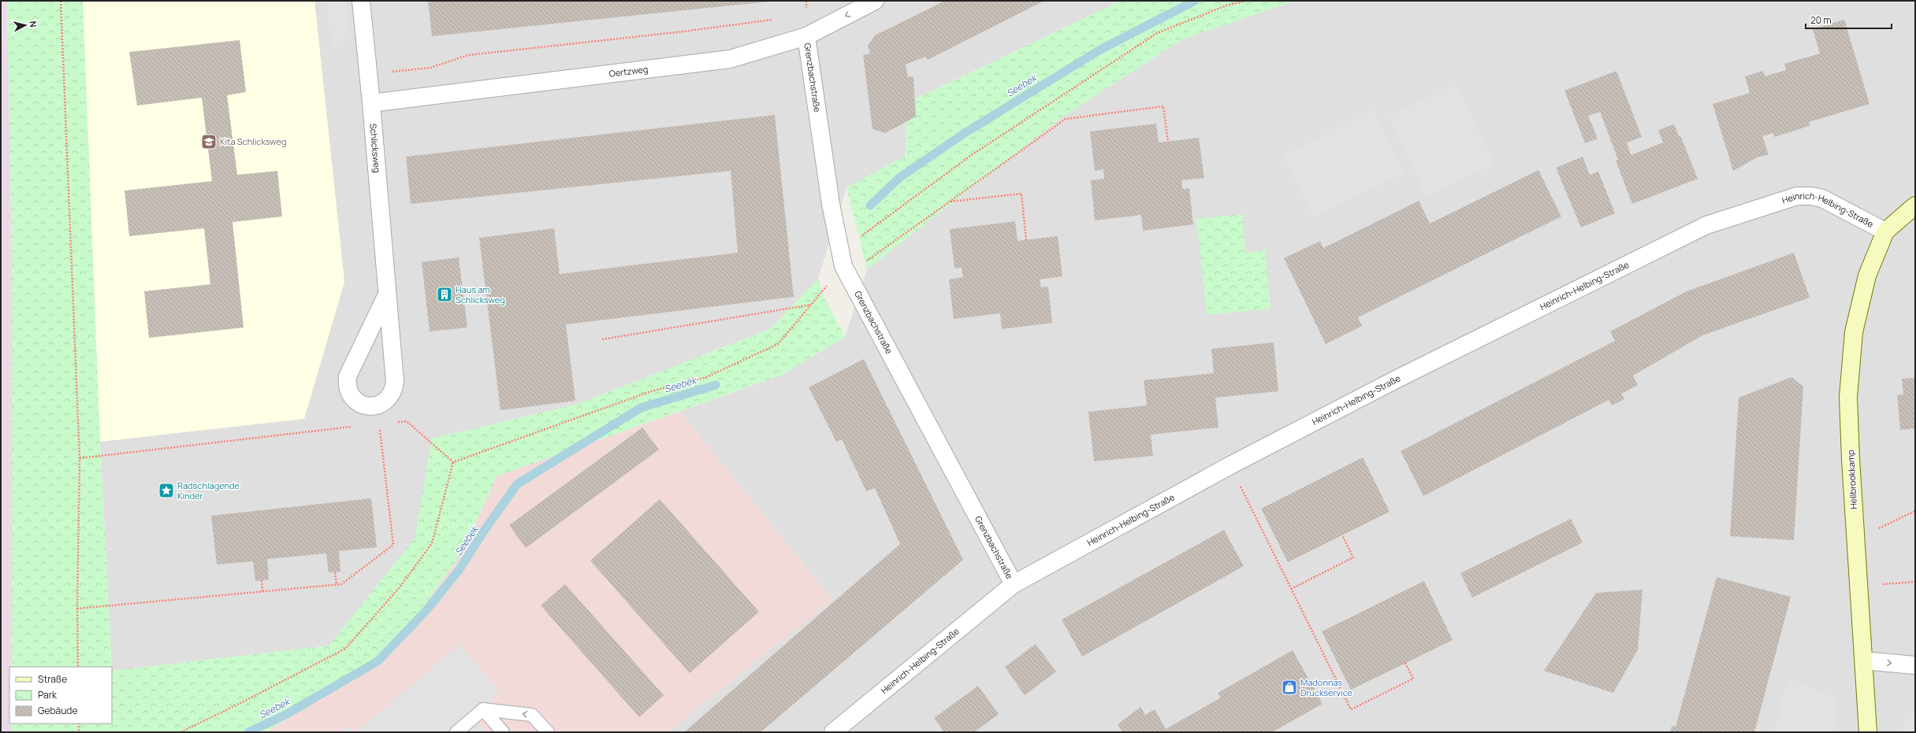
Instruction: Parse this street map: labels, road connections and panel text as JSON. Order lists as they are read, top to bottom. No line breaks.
{"streets":{"street":["Oertzweg","Grenzbachstraße","Schlicksweg","Heinrich-Helbing-Straße","Hellbrookkamp"]},"crossings":[["Oertzweg","Grenzbachstraße"],["Oertzweg","Schlicksweg"],["Grenzbachstraße","Heinrich-Helbing-Straße"],["Heinrich-Helbing-Straße","Hellbrookkamp"]],"water":["Seebek"],"places":{"school or university":["Kita Schlicksweg"],"building":["Haus am Schlicksweg"],"place":["Radschlagende Kinder"],"shop":["Madonnas Druckservice"]},"legend":["Straße","Park","Gebäude"],"scale_bar":"20 m","north":"right"}
